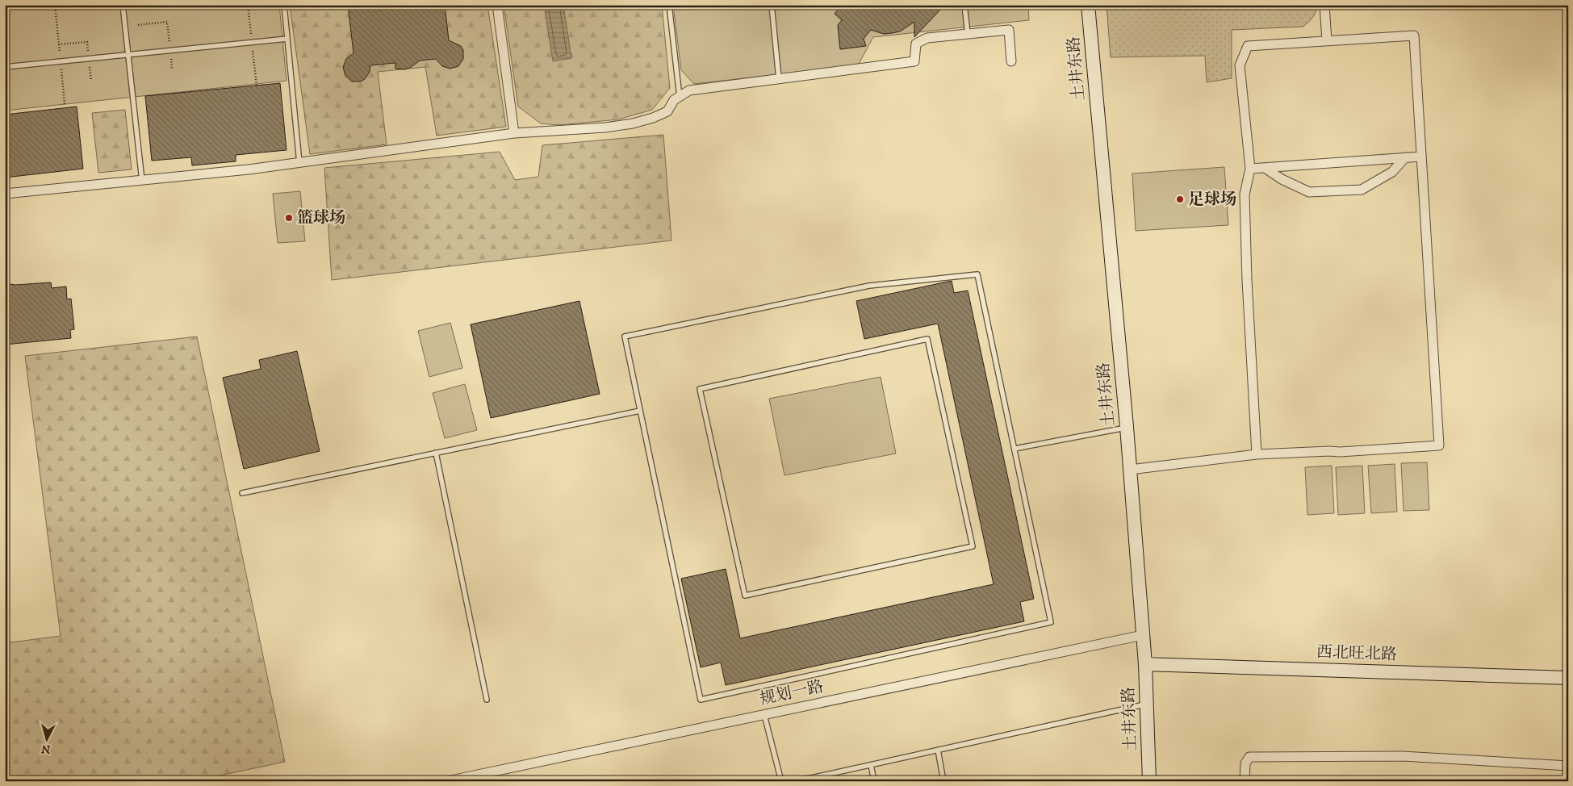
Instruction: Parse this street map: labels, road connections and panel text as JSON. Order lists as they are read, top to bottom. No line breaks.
{"streets":{"street":["土井东路","西北旺北路","规划一路"]},"crossings":[["土井东路","西北旺北路"],["土井东路","规划一路"]],"places":["足球场","篮球场"],"north":"bottom"}
